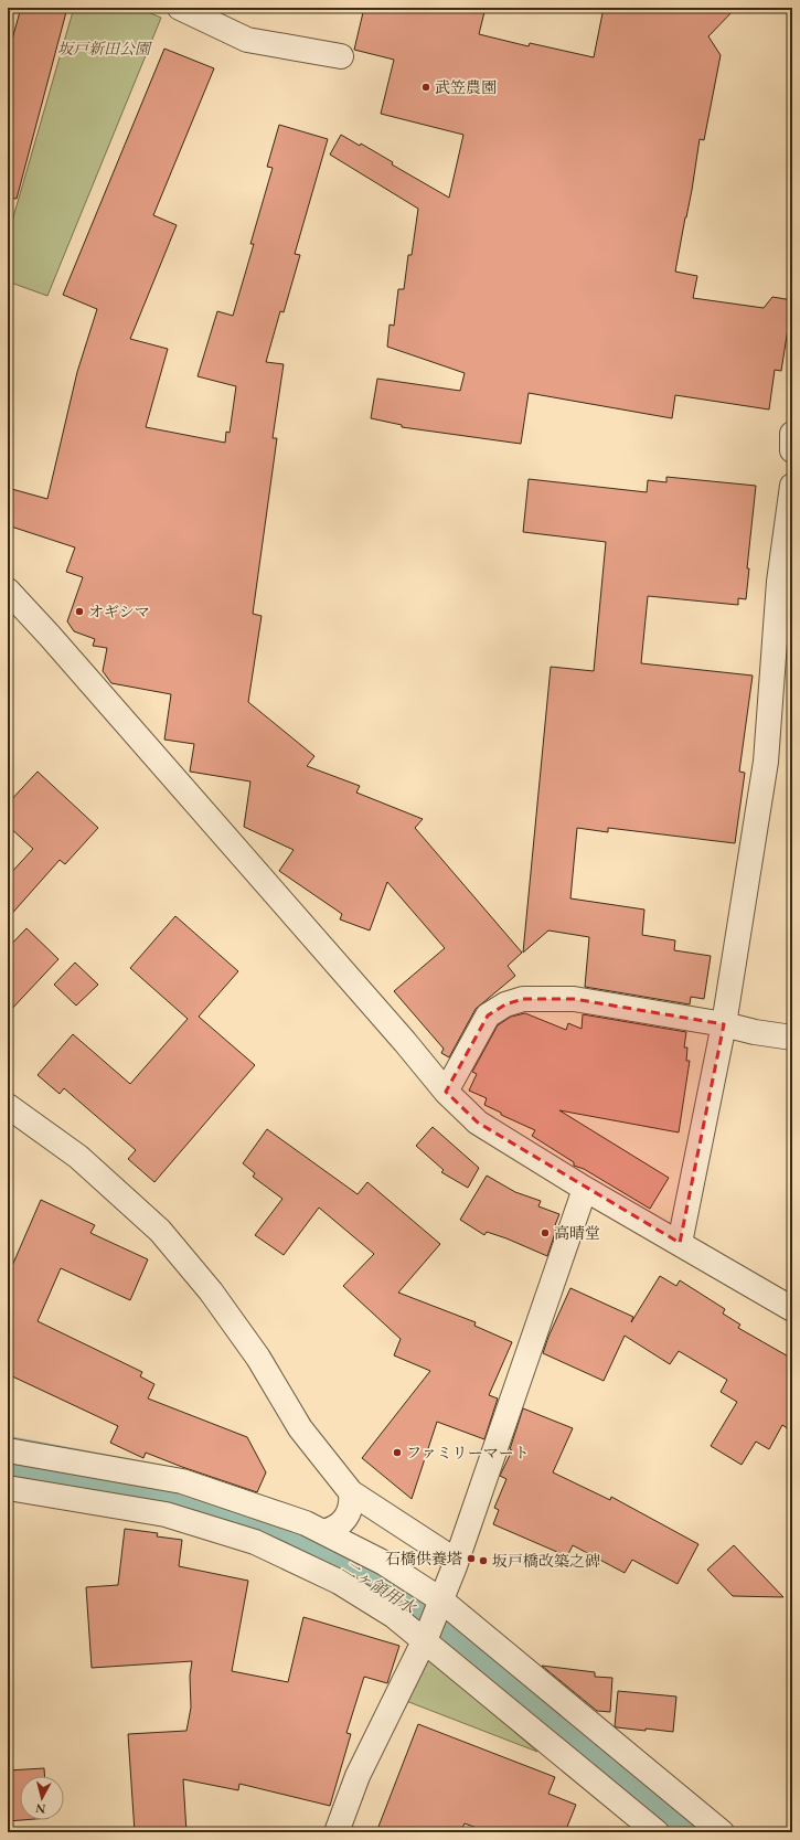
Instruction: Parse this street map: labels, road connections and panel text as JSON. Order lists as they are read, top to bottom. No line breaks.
{"water":["二ヶ領用水"],"parks":["坂戸新田公園"],"places":["武笠農園","オギシマ","高晴堂","ファミリーマート","石橋供養塔","坂戸橋改築之碑"],"north":"bottom"}
